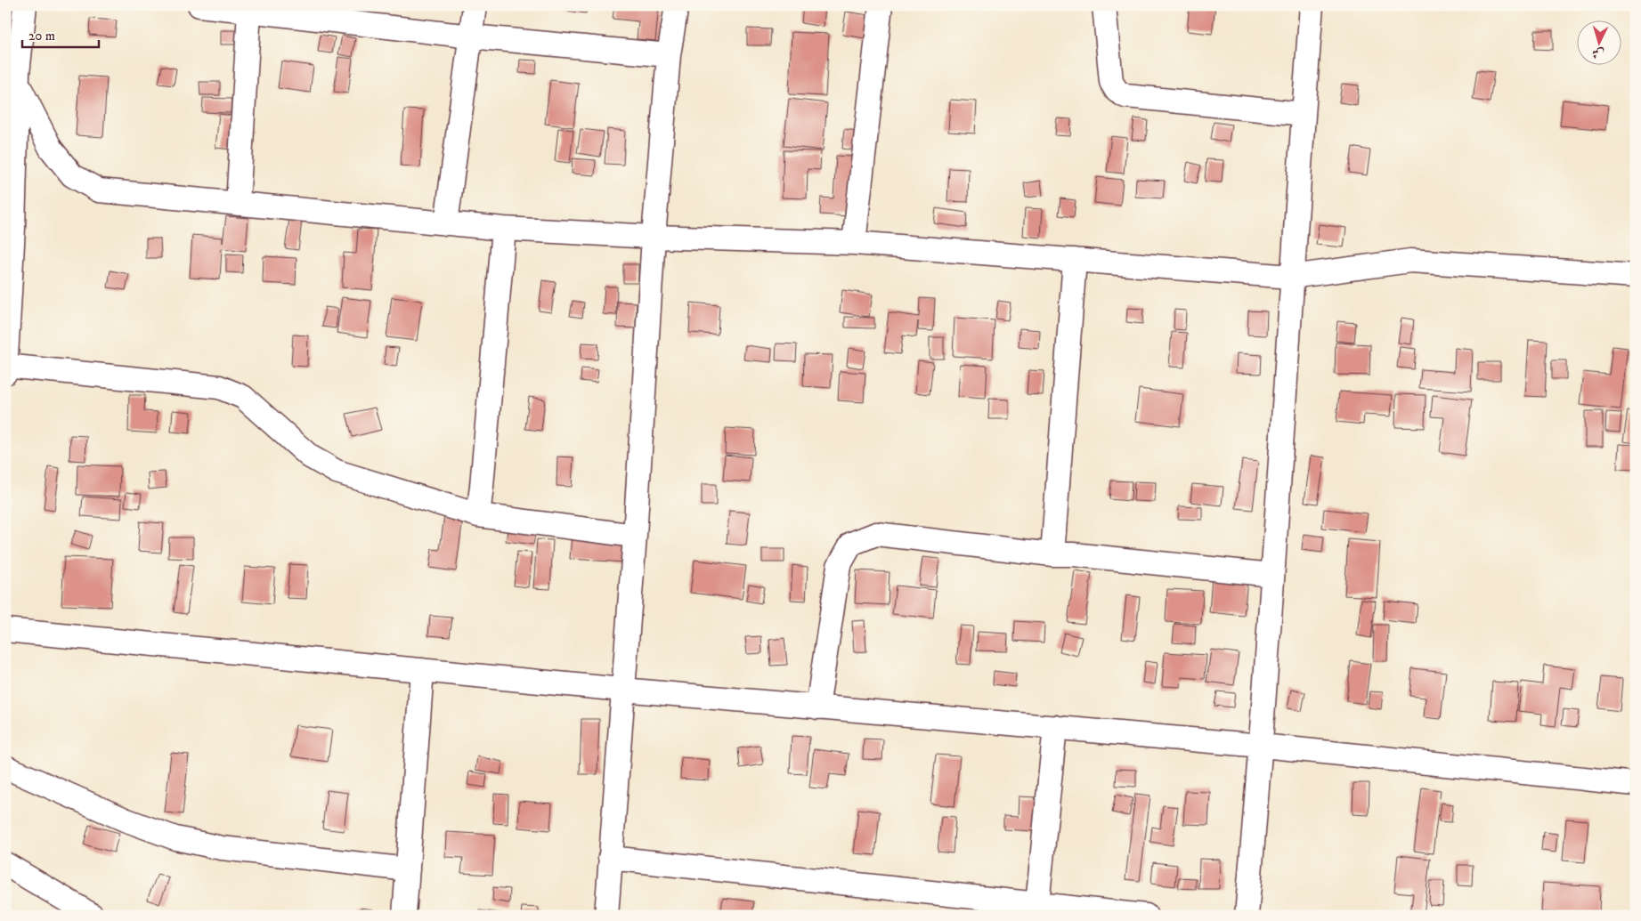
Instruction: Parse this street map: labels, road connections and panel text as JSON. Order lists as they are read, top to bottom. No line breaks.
{"scale_bar":"20 m","north":"bottom"}
